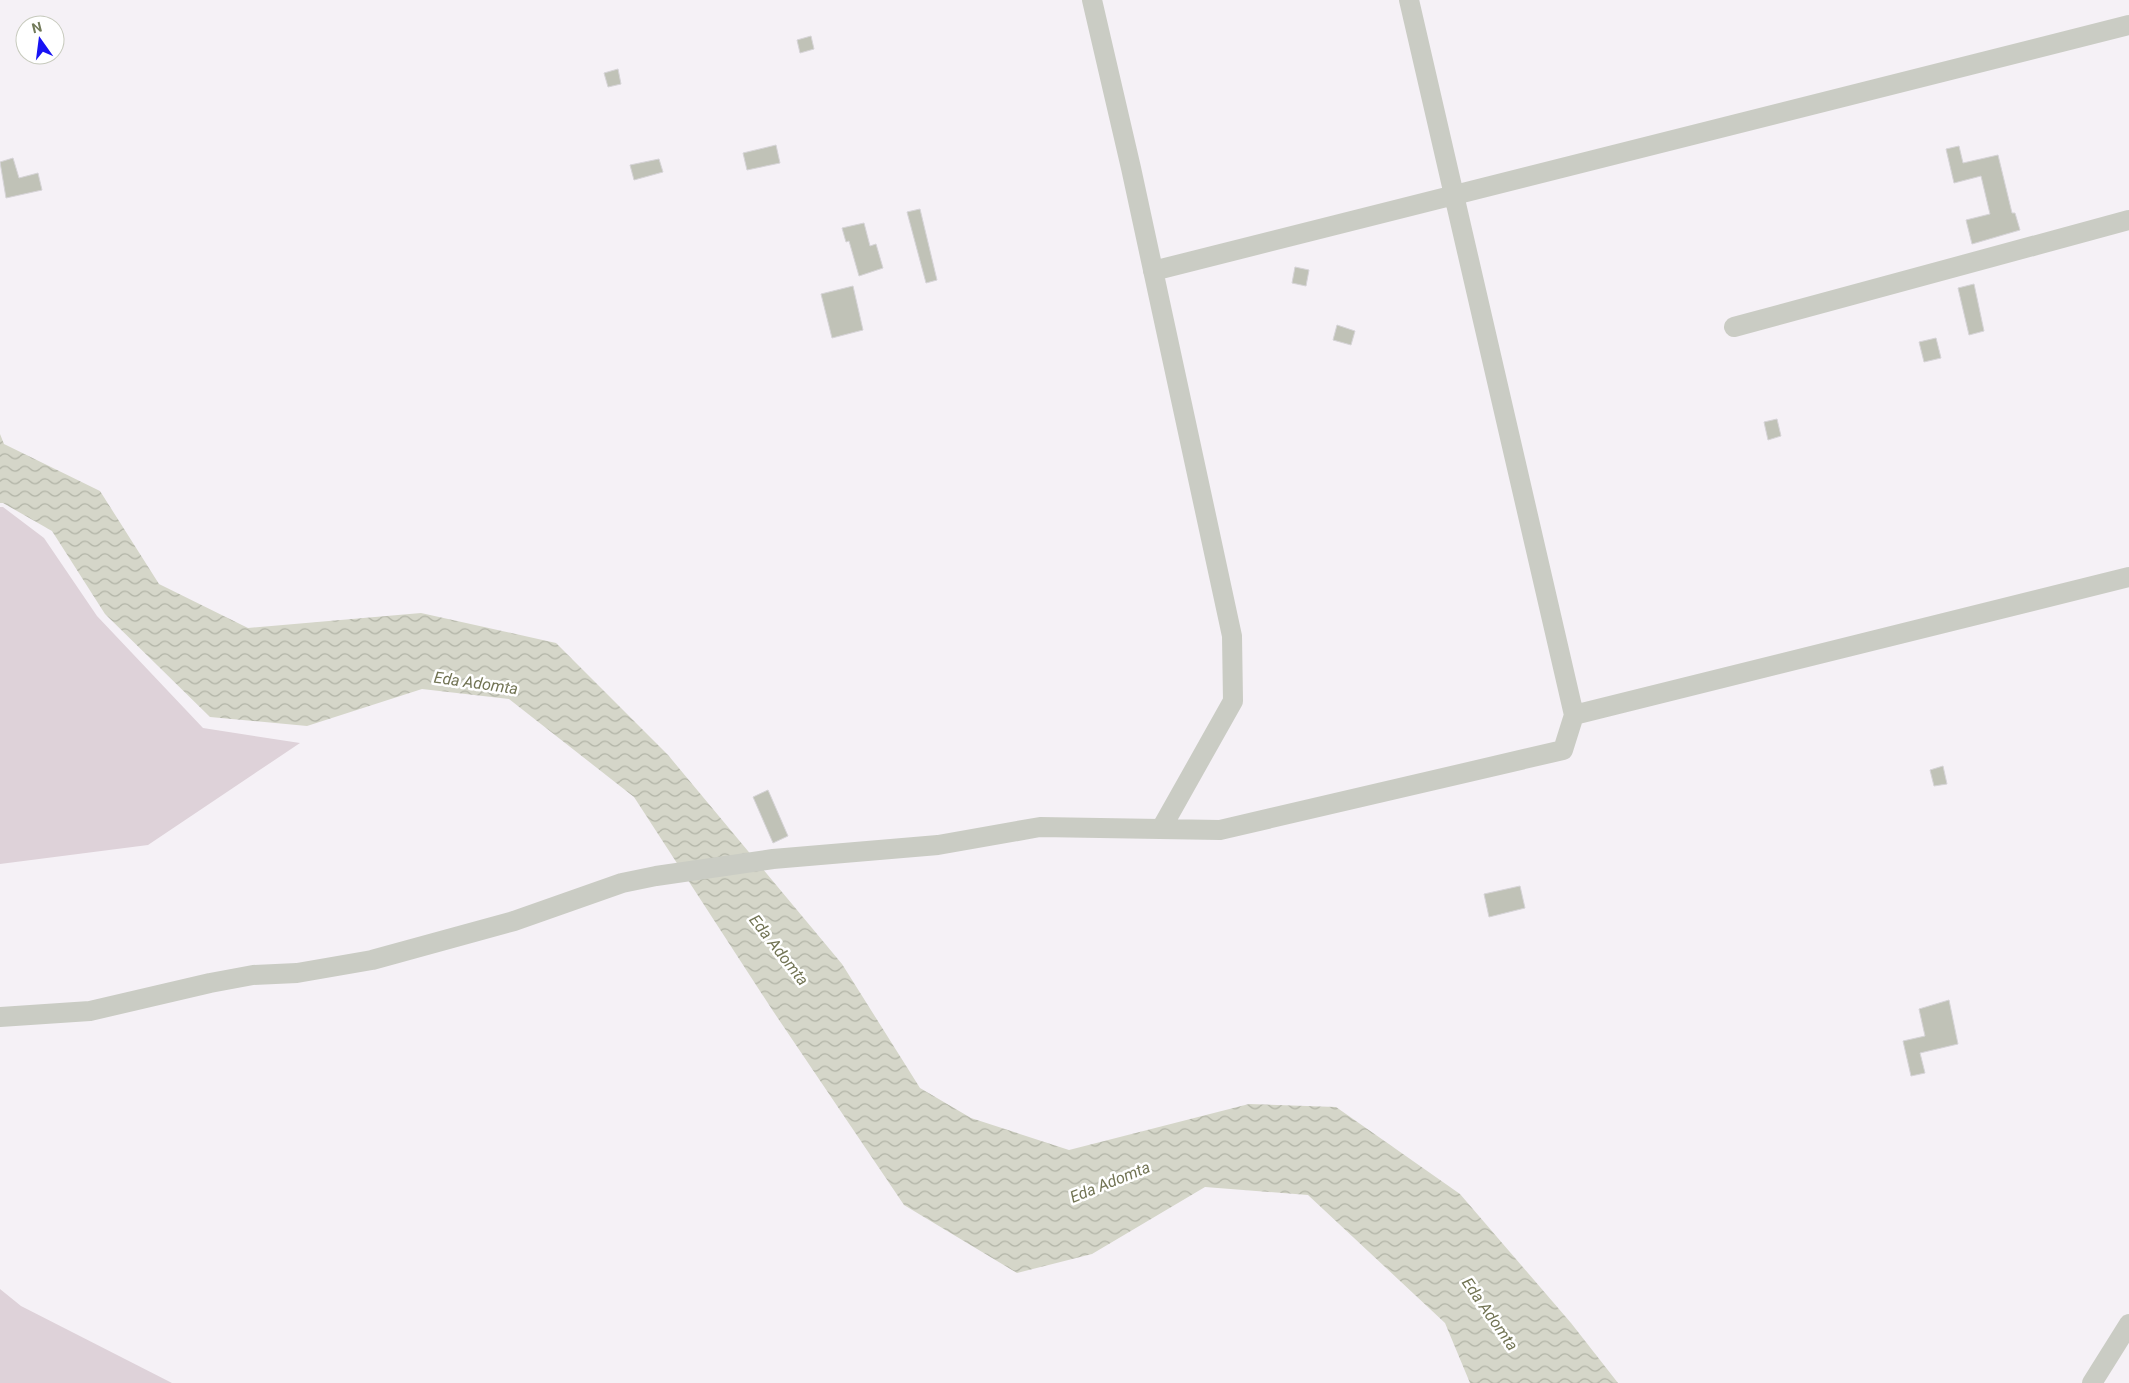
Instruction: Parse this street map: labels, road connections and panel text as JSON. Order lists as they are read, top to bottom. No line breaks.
{"water":["Eda Adomta"],"north":"top"}
